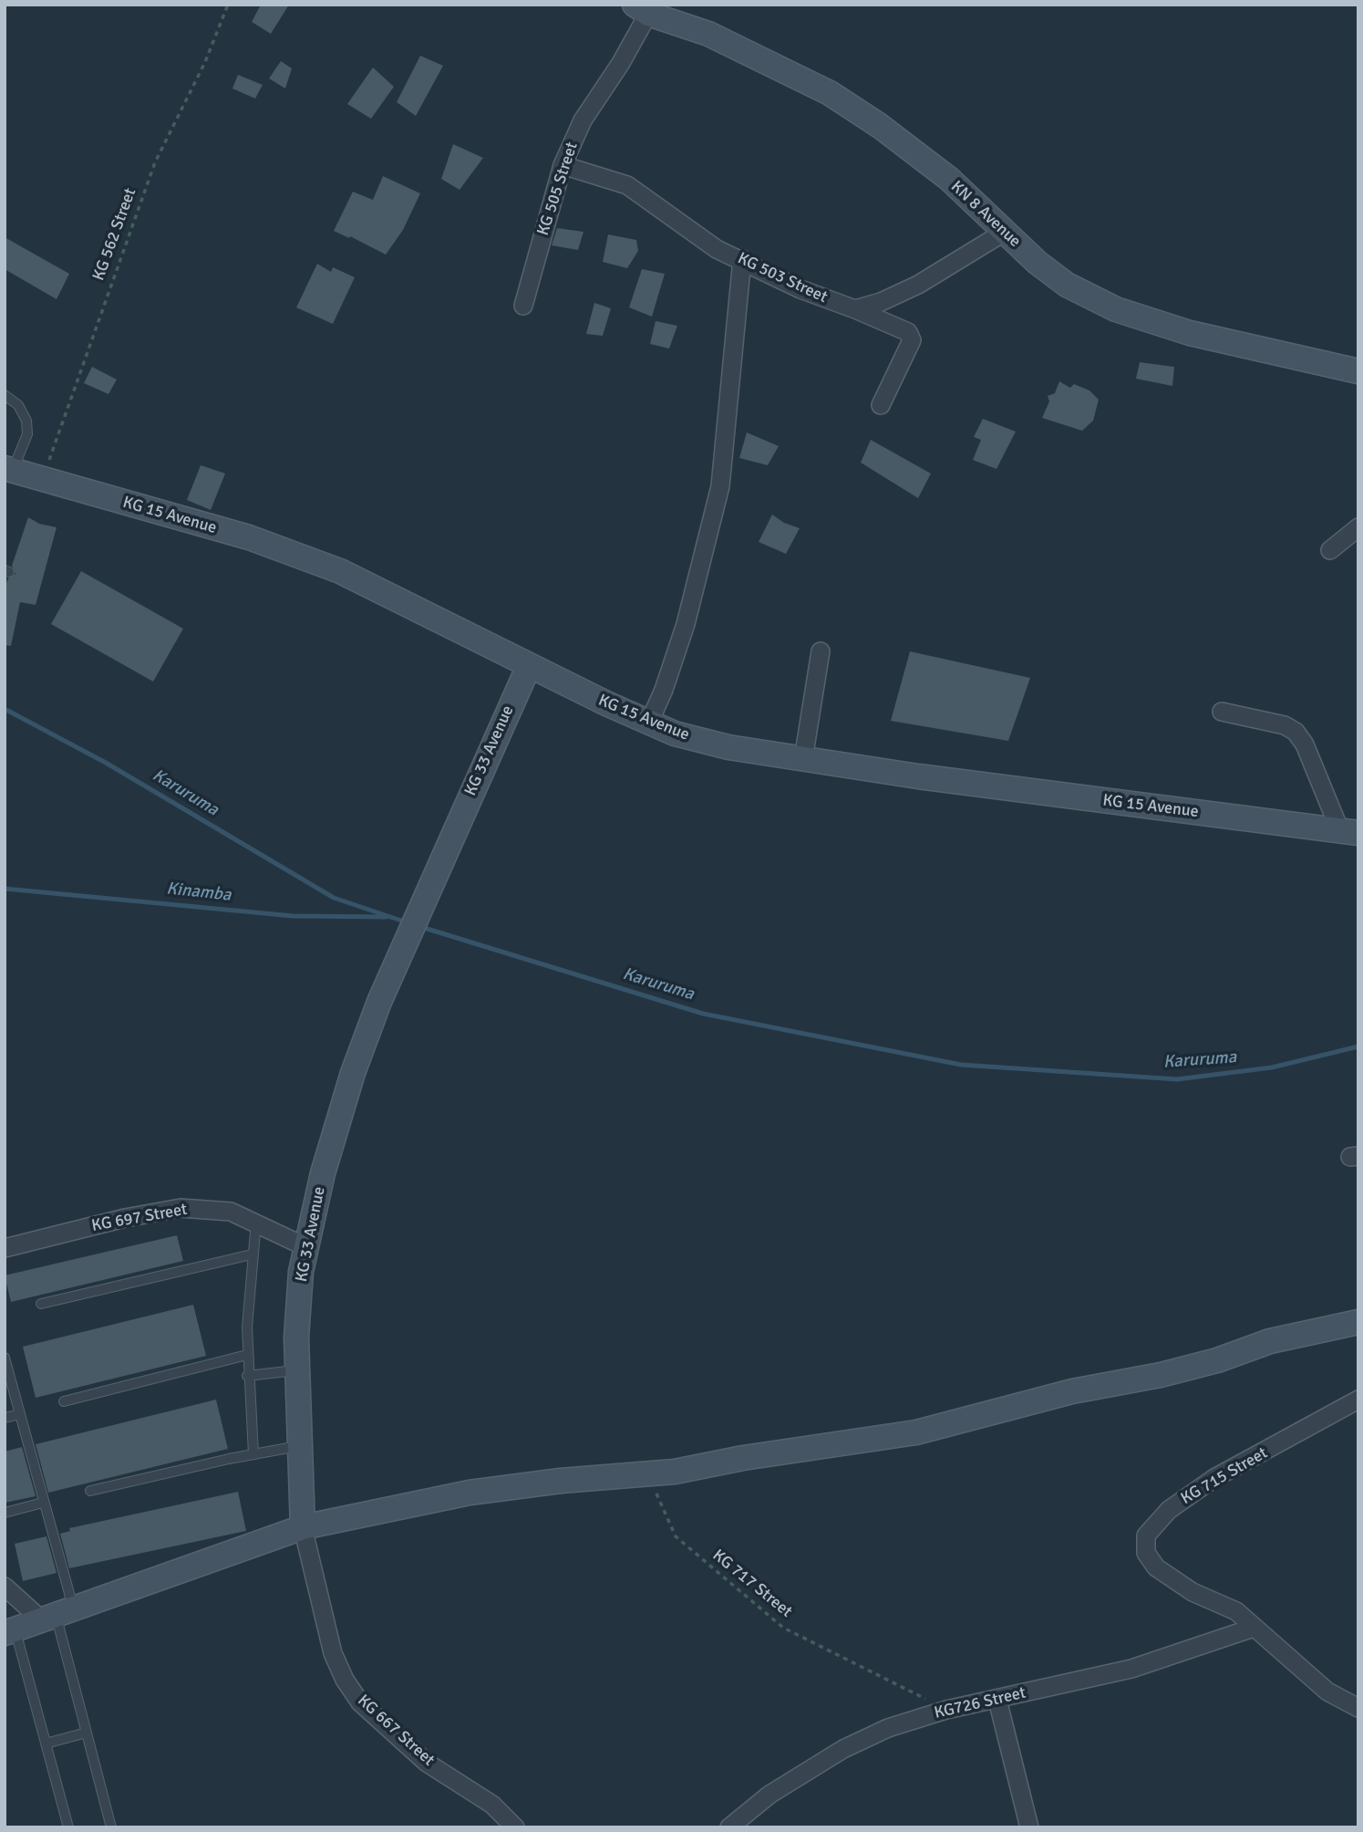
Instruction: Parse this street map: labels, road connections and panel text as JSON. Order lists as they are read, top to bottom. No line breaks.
{"streets":{"main road":["KN 8 Avenue","KG 15 Avenue","KG 33 Avenue"],"street":["KG 505 Street","KG 503 Street","KG 697 Street","KG 715 Street","KG726 Street","KG 667 Street"],"path":["KG 562 Street","KG 717 Street"]},"crossings":[["KG 505 Street","KN 8 Avenue"],["KG 505 Street","KG 503 Street"],["KG 562 Street","KG 15 Avenue"],["KG 15 Avenue","KG 33 Avenue"],["KG 33 Avenue","KG 697 Street"],["KG 33 Avenue","KG 667 Street"],["KG 715 Street","KG726 Street"],["KG 717 Street","KG726 Street"]],"water":["Karuruma","Kinamba"]}
